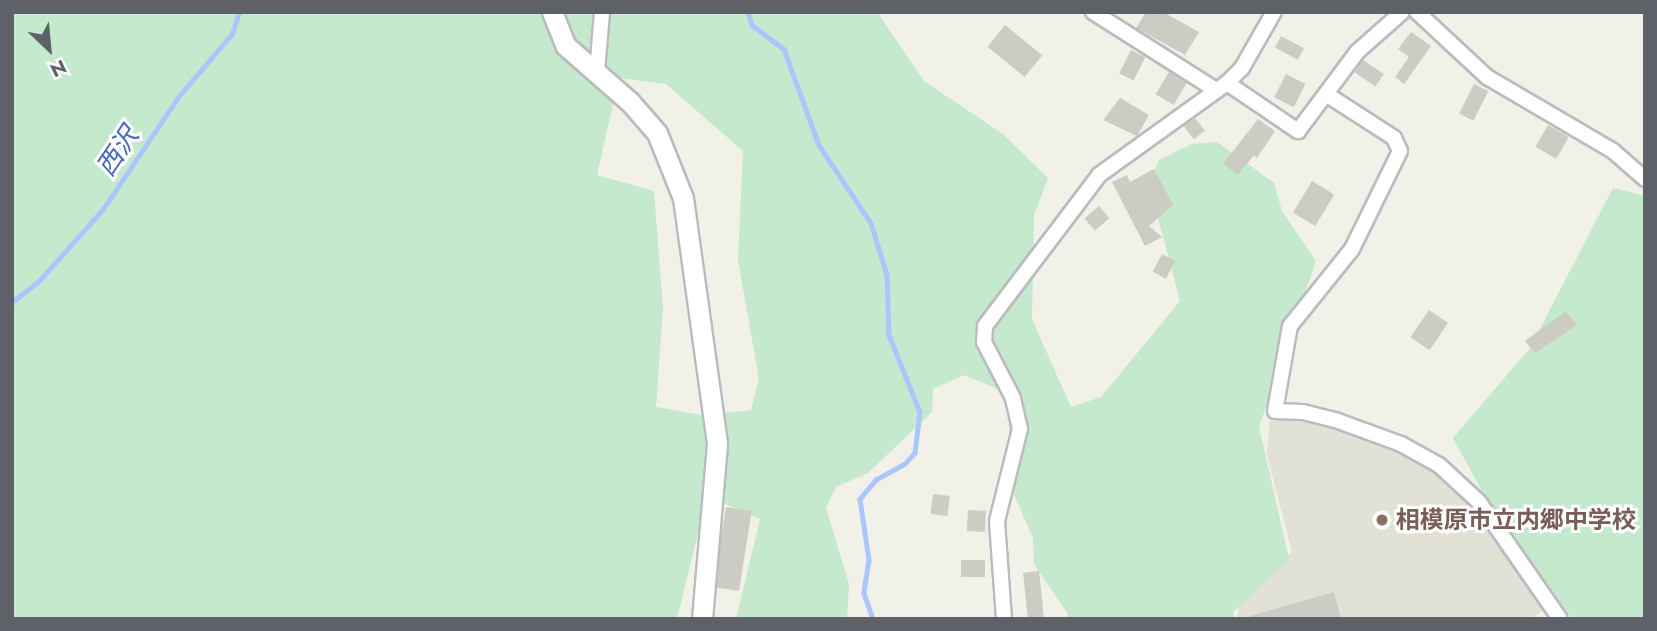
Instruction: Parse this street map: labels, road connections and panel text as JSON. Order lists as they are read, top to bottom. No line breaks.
{"water":["西沢"],"places":["相模原市立内郷中学校"],"north":"bottom right"}
